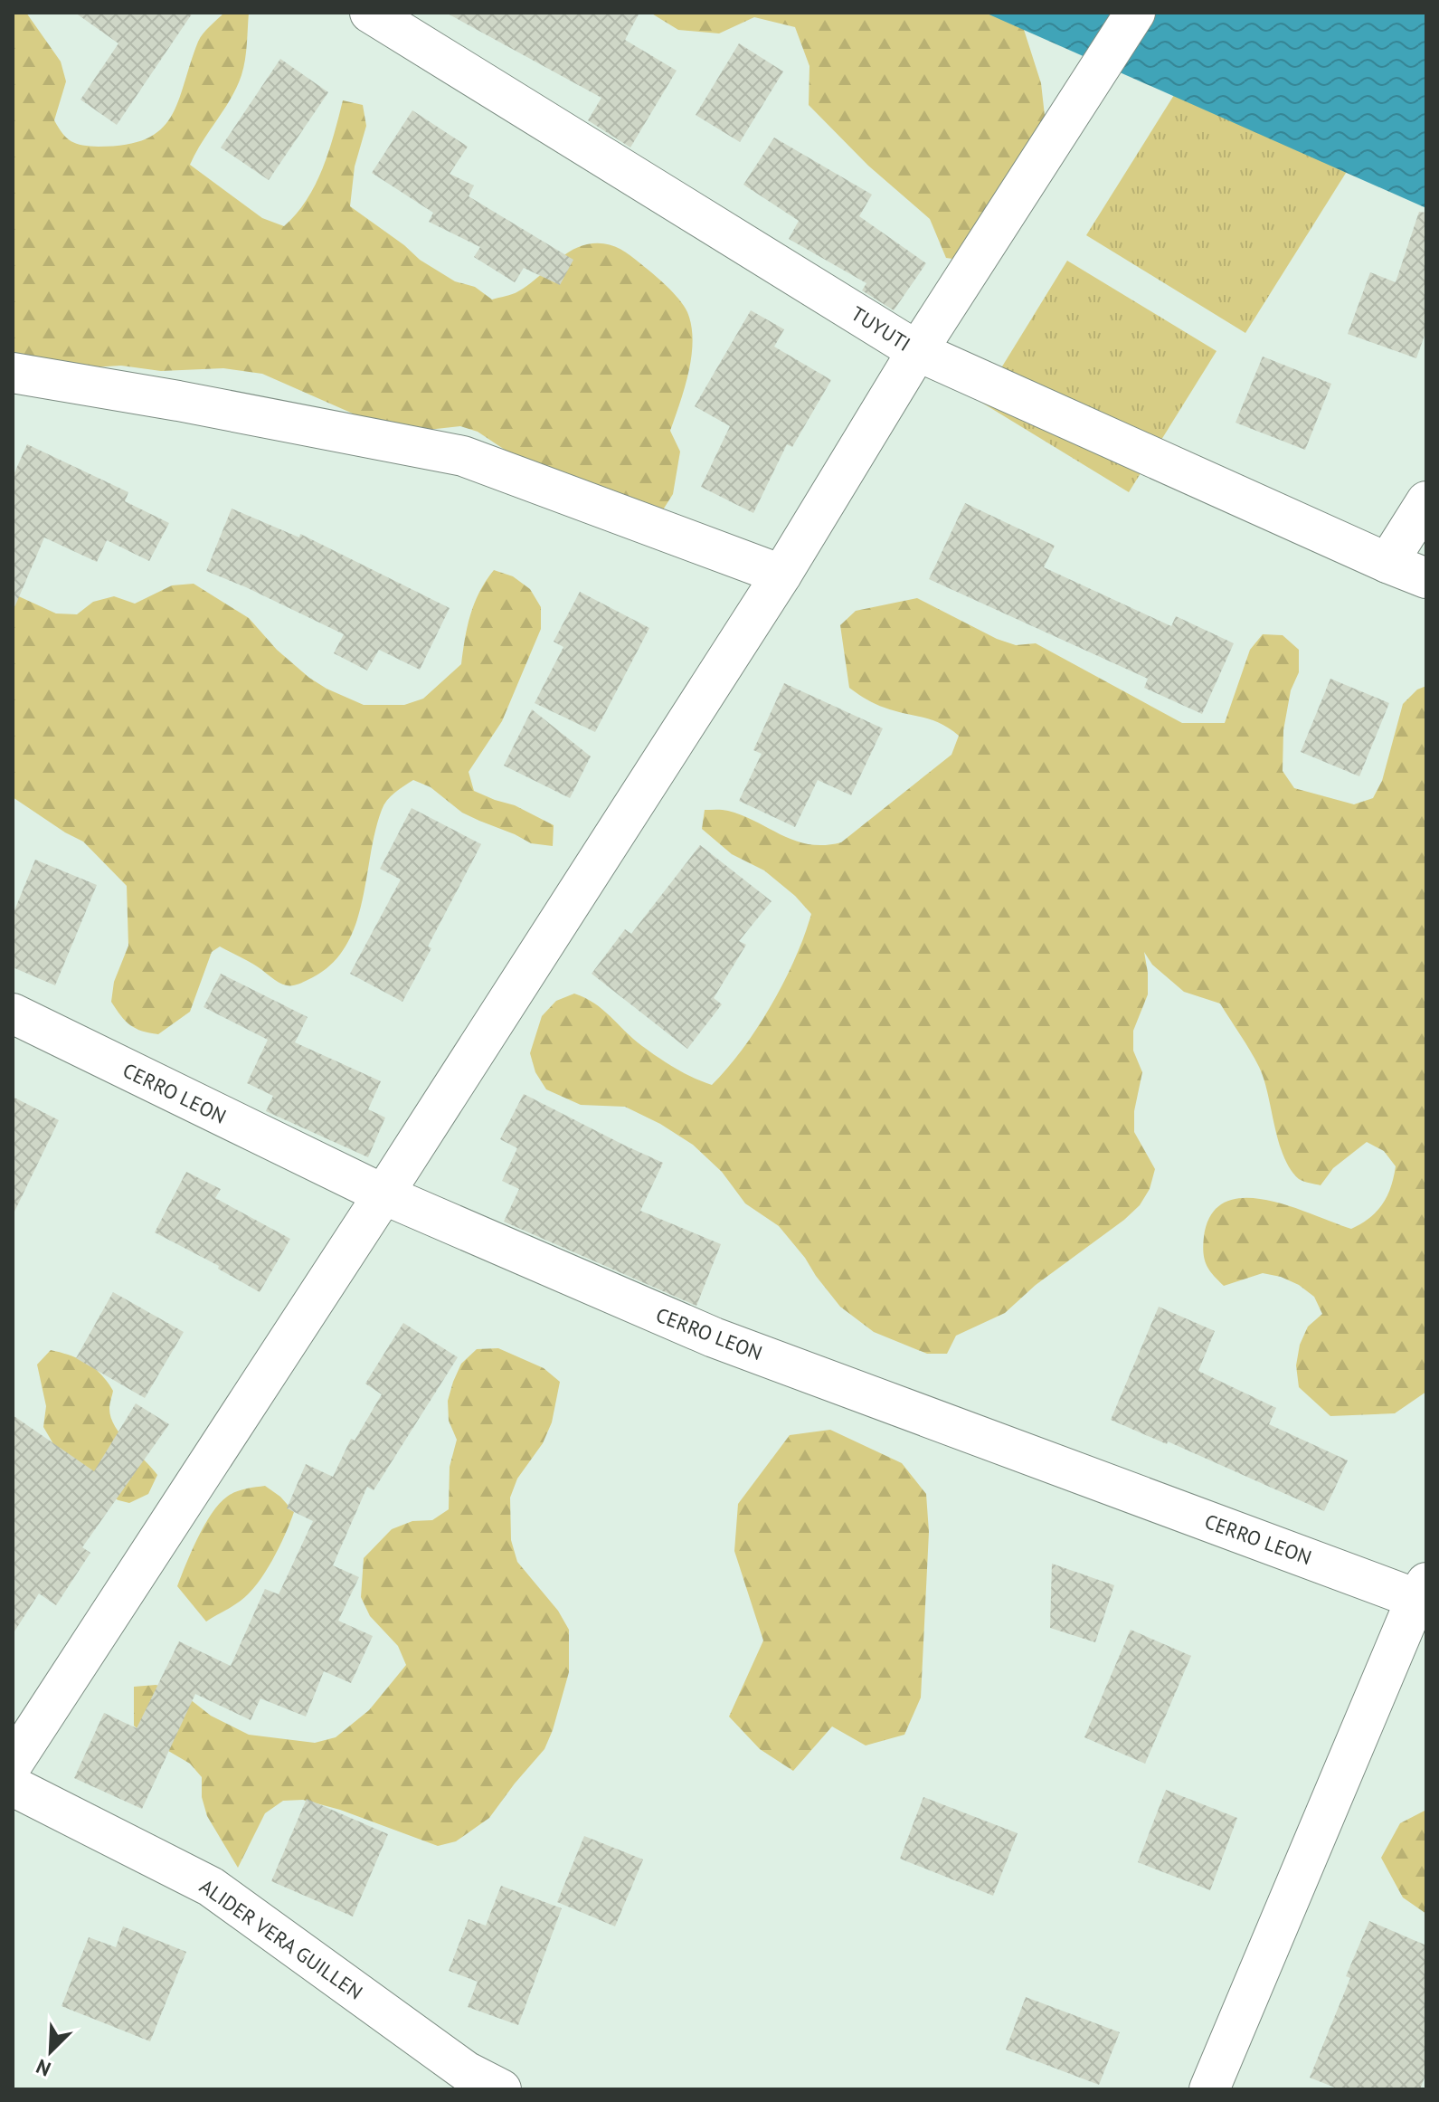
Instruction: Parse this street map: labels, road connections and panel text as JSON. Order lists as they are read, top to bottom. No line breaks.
{"streets":{"street":["TUYUTI","CERRO LEON","ALIDER VERA GUILLEN"]},"north":"bottom left"}
